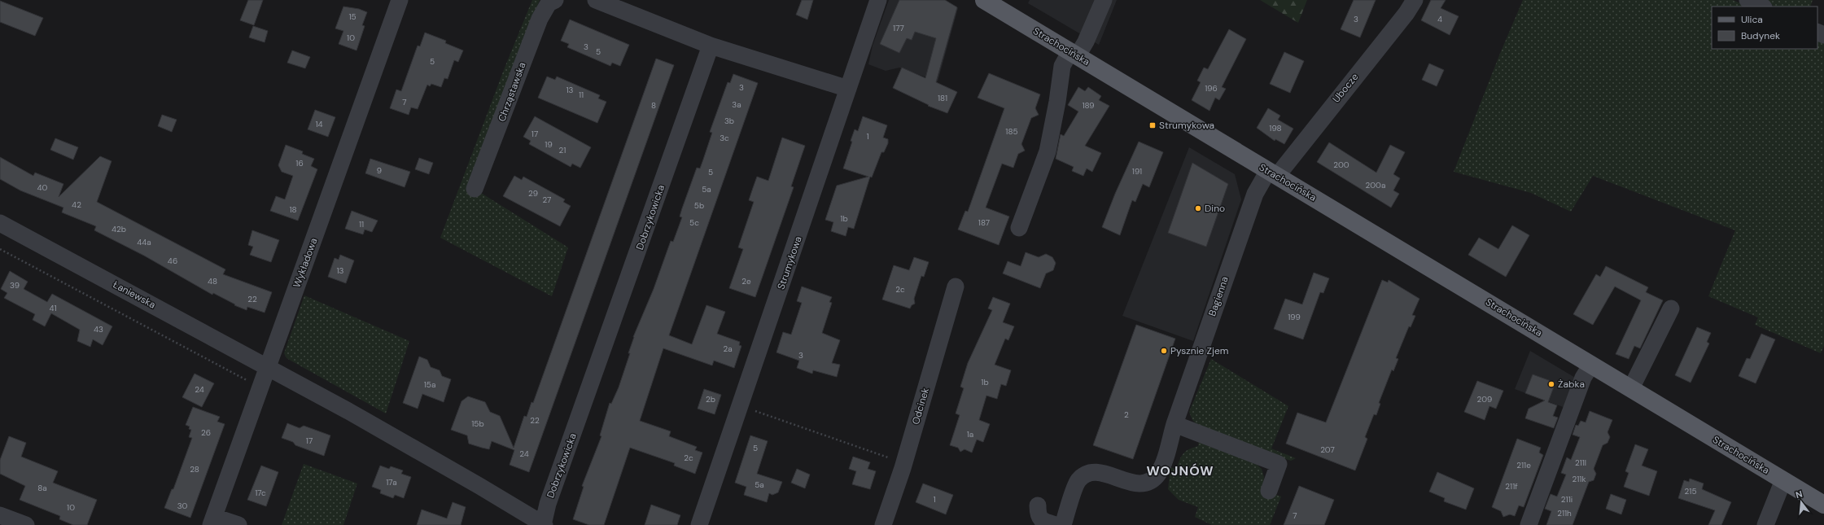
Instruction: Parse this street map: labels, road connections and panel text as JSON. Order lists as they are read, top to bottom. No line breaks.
{"streets":{"main road":["Strachocińska"],"street":["Ubocze","Chrząstawska","Dobrzykowicka","Wykładowa","Strumykowa","Łaniewska","Bagienna","Odcinek"]},"crossings":[["Strachocińska","Ubocze"],["Strachocińska","Bagienna"],["Ubocze","Bagienna"],["Dobrzykowicka","Łaniewska"],["Wykładowa","Łaniewska"]],"districts":["WOJNÓW"],"places":{"transit":["Strumykowa"],"other":["Dino","Pysznie Zjem","Żabka"]},"house_numbers":["15","3","4","177","10","3","5","5","3","196","13","11","181","7","3a","8","189","3b","14","198","185","17","1","3c","19","21","16","200","9","191","5","200a","40","5a","29","27","42","5b","18","1b","5c","187","11","42b","44a","46","13","48","2e","39","2c","22","41","199","43","2a","3","1b","15a","24","2b","209","2","22","15b","26","1a","17","5","207","24","2c","211l","211e","28","211k","17a","5a","211f","8a","215","17c","1","211i","30","10","211h","7"],"legend":["Ulica","Budynek"],"north":"top"}
